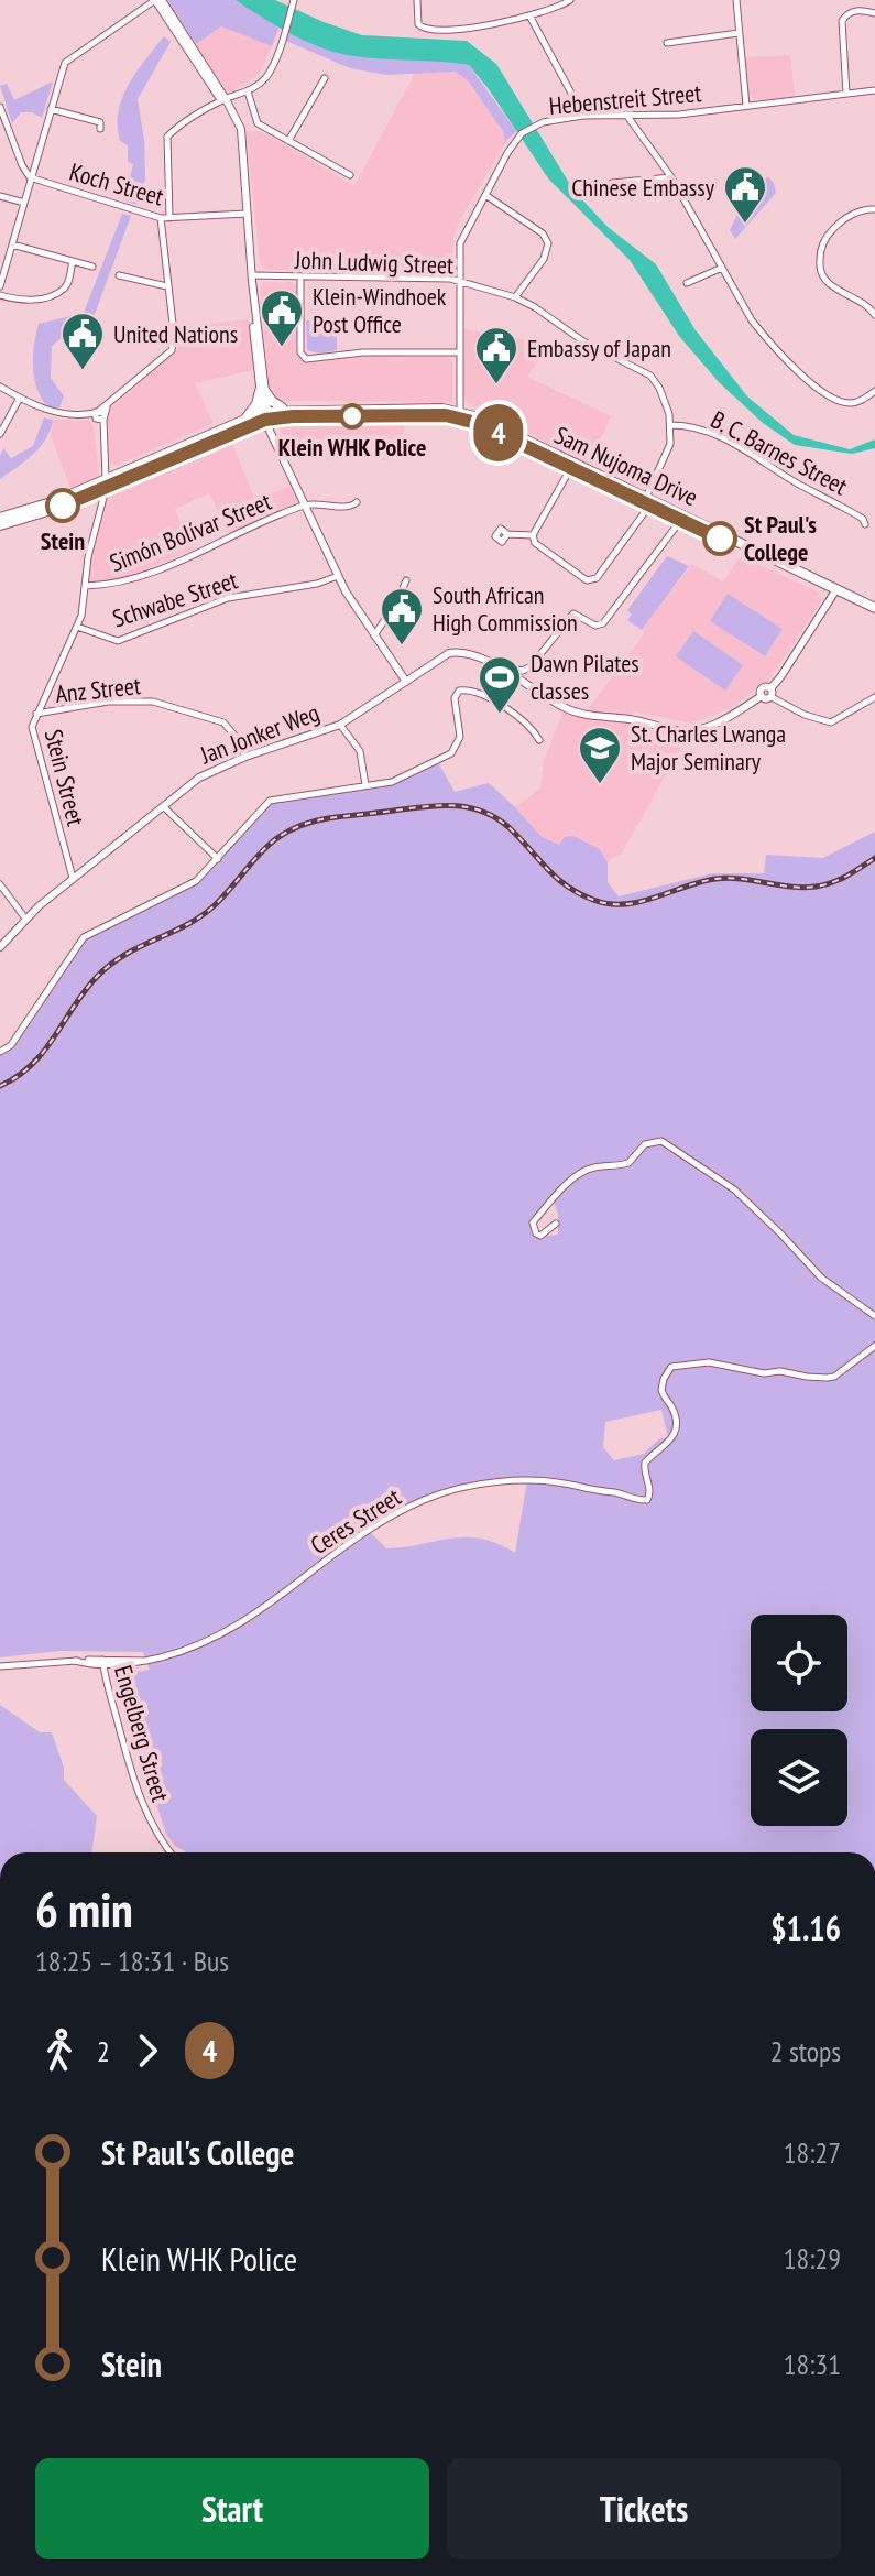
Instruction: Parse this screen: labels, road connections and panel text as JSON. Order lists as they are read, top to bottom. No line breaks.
{"streets":{"highway":["Sam Nujoma Drive"],"main road":["Jan Jonker Weg"],"street":["Hebenstreit Street","Koch Street","John Ludwig Street","B. C. Barnes Street","Simón Bolívar Street","Schwabe Street","Anz Street","Stein Street","Ceres Street","Engelberg Street"]},"crossings":[["Hebenstreit Street","John Ludwig Street"],["Hebenstreit Street","Sam Nujoma Drive"],["John Ludwig Street","B. C. Barnes Street"],["Sam Nujoma Drive","Stein Street"],["Simón Bolívar Street","Stein Street"],["Schwabe Street","Stein Street"],["Anz Street","Jan Jonker Weg"],["Anz Street","Stein Street"],["Jan Jonker Weg","Stein Street"],["Ceres Street","Engelberg Street"]],"places":{"public building":["Chinese Embassy","Klein-Windhoek Post Office","United Nations","Embassy of Japan","South African High Commission"],"other":["Klein WHK Police","Stein","St Paul's College"],"sports":["Dawn Pilates classes"],"school or university":["St. Charles Lwanga Major Seminary"]},"lines":["bus line 4"],"page":{"on_map":"4","heading":["6 min","18:25 – 18:31 · Bus","$1.16"],"legs":["2","4","2 stops"],"list":[{"name":"St Paul's College","value":"18:27"},{"name":"Klein WHK Police","value":"18:29"},{"name":"Stein","value":"18:31"}],"buttons":["Start","Tickets"]}}
